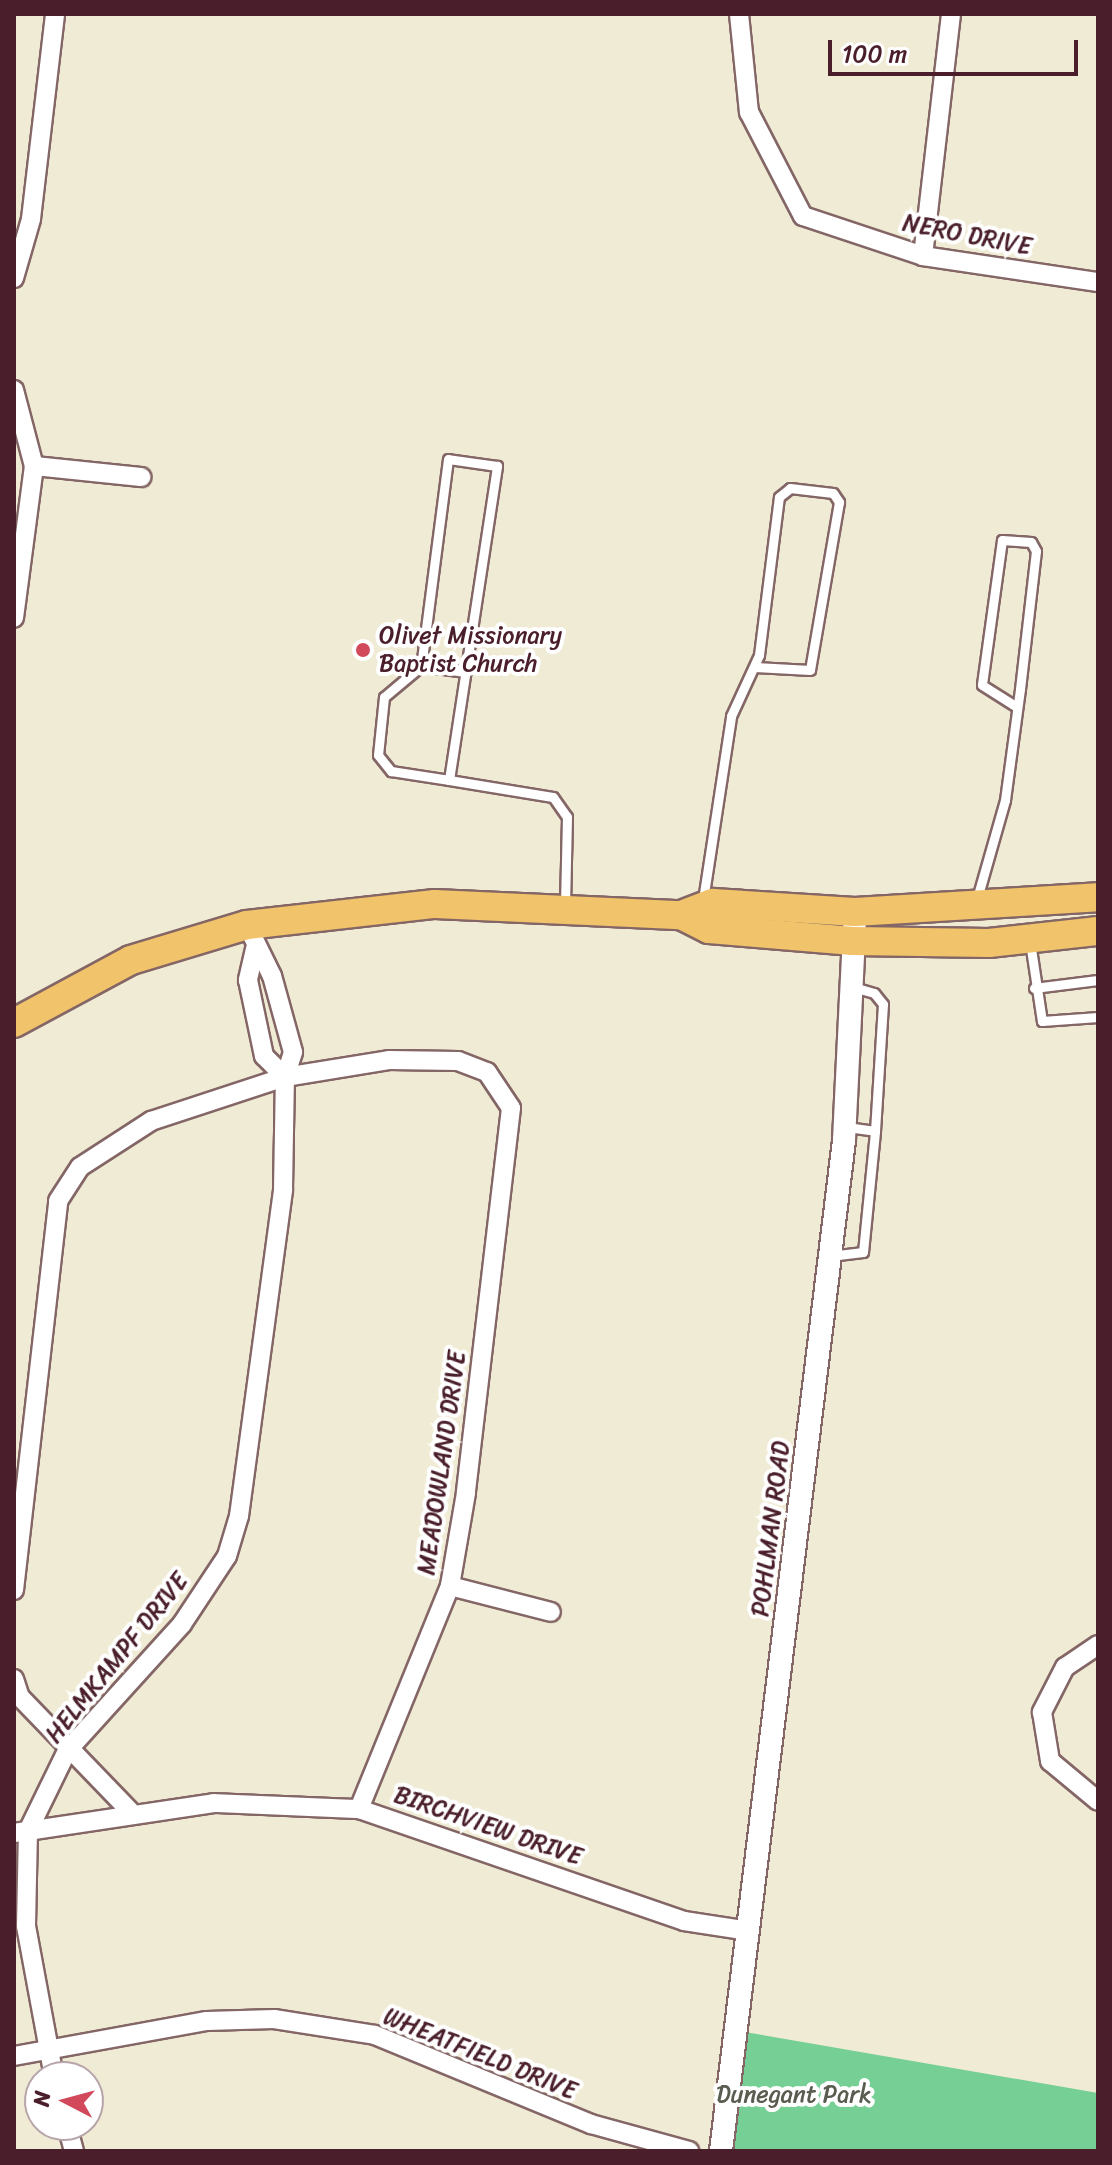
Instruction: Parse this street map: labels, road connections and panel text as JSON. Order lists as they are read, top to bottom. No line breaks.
{"streets":{"street":["NERO DRIVE","MEADOWLAND DRIVE","POHLMAN ROAD","HELMKAMPF DRIVE","BIRCHVIEW DRIVE","WHEATFIELD DRIVE"]},"crossings":[["MEADOWLAND DRIVE","HELMKAMPF DRIVE"],["MEADOWLAND DRIVE","BIRCHVIEW DRIVE"],["POHLMAN ROAD","BIRCHVIEW DRIVE"],["HELMKAMPF DRIVE","BIRCHVIEW DRIVE"],["HELMKAMPF DRIVE","WHEATFIELD DRIVE"]],"parks":["Dunegant Park"],"places":["Olivet Missionary Baptist Church"],"scale_bar":"100 m","north":"left"}
